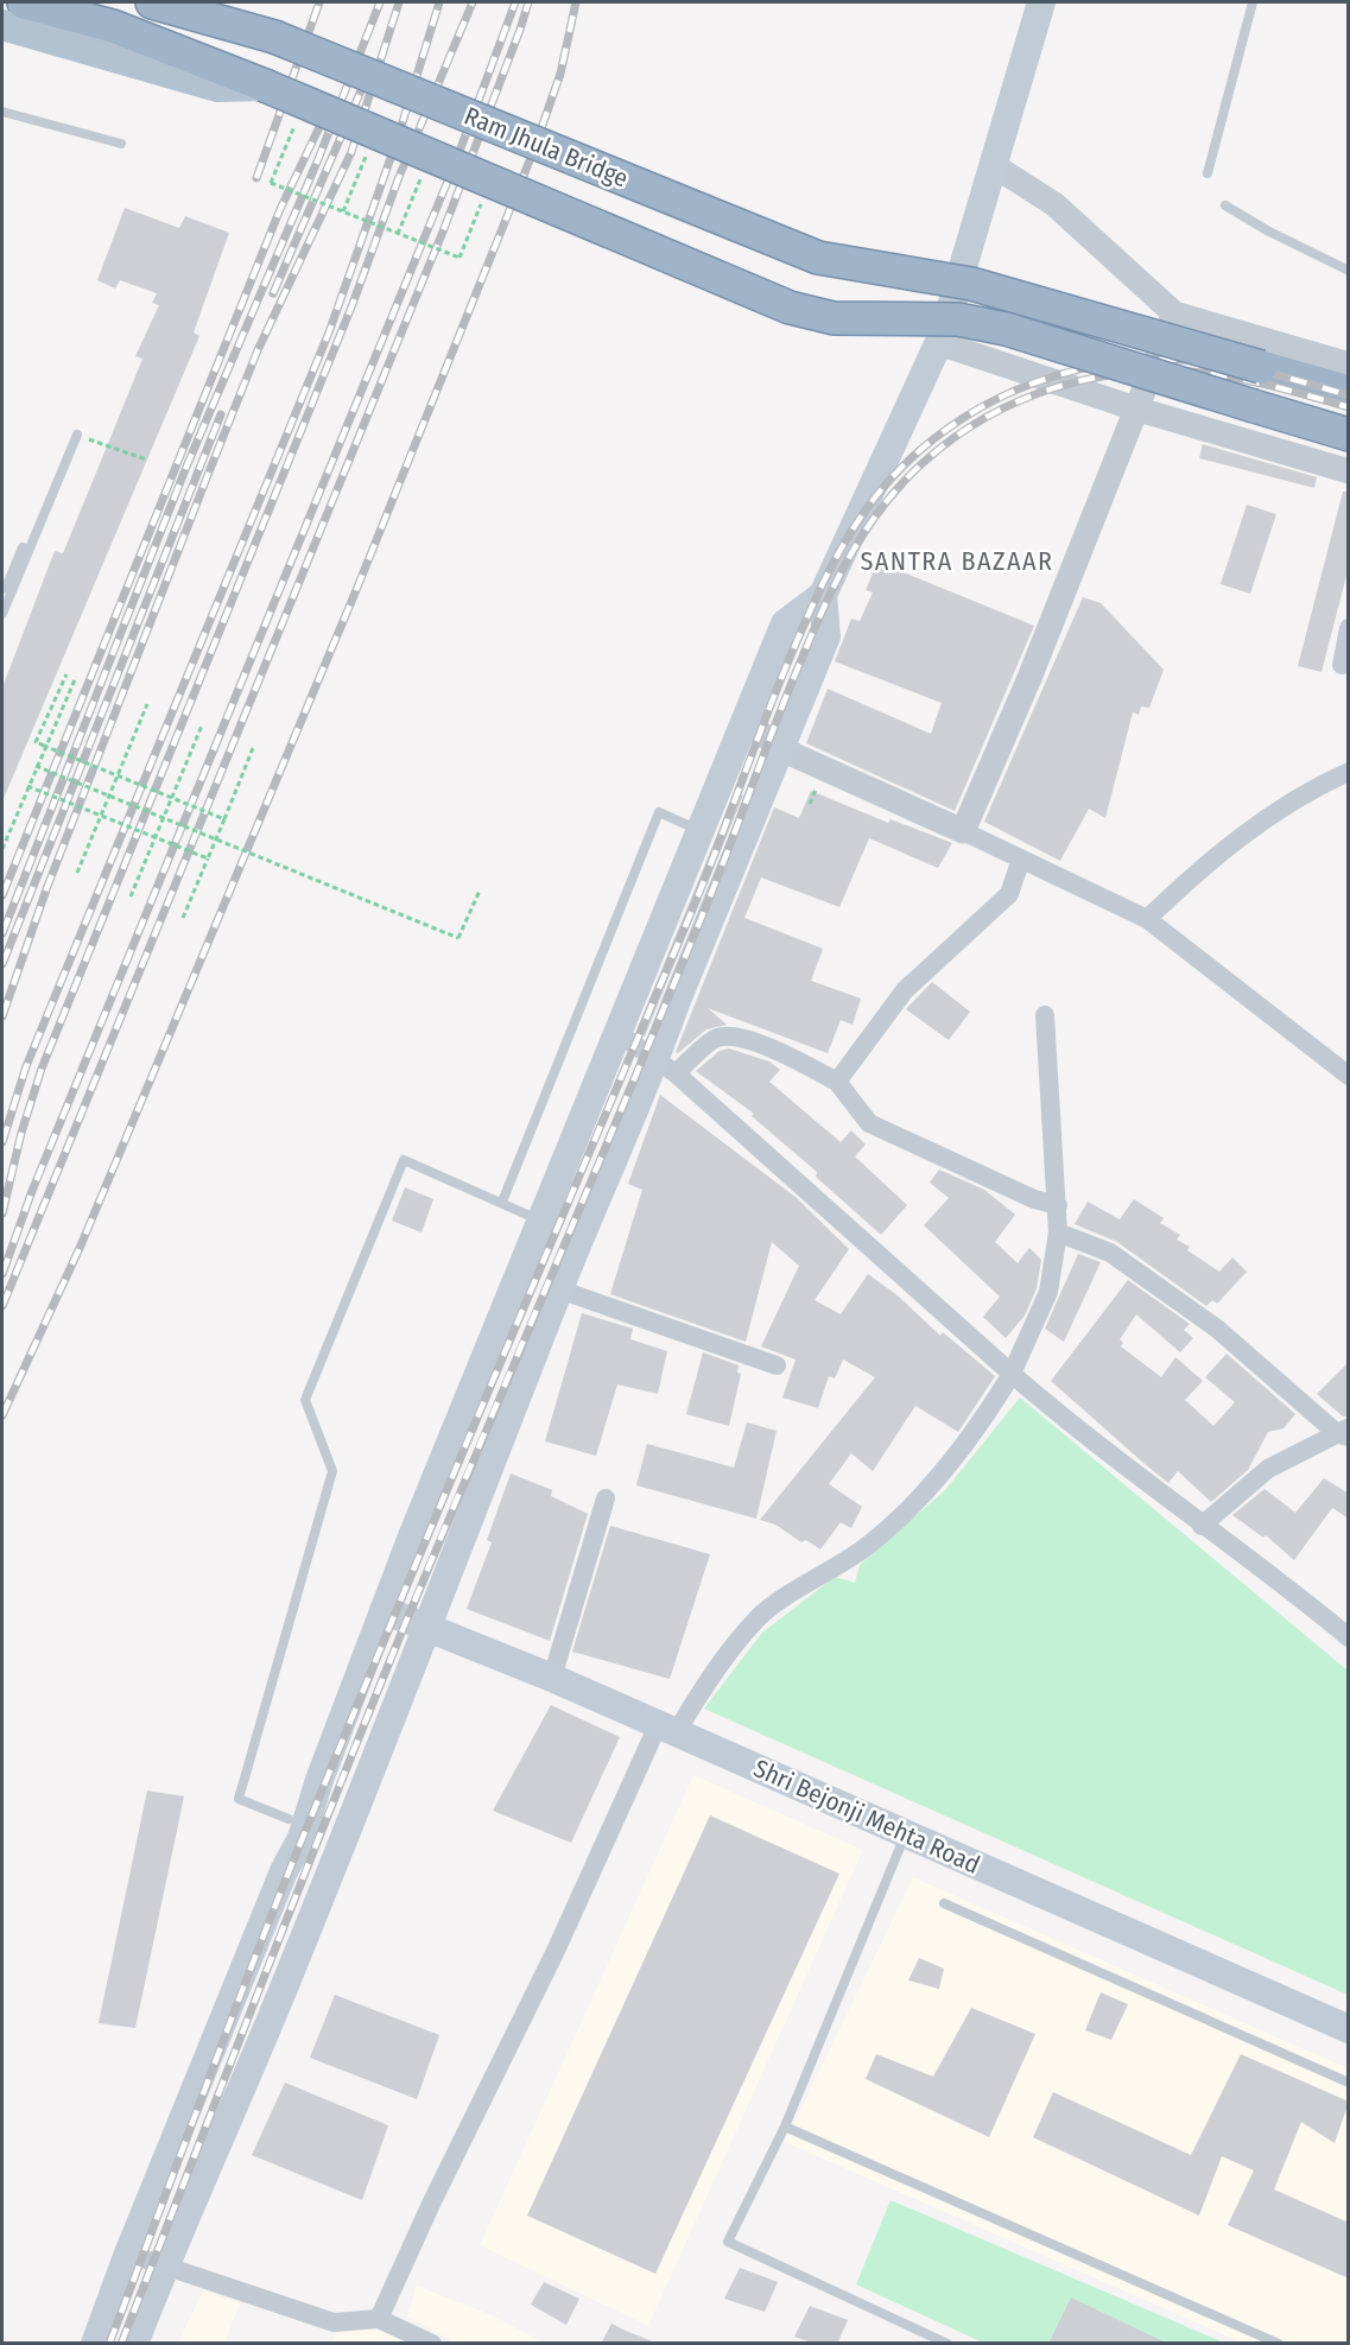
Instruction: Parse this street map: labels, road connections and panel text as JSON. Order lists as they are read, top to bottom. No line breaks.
{"streets":{"highway":["Ram Jhula Bridge"],"main road":["Shri Bejonji Mehta Road"]},"districts":["SANTRA BAZAAR"]}
